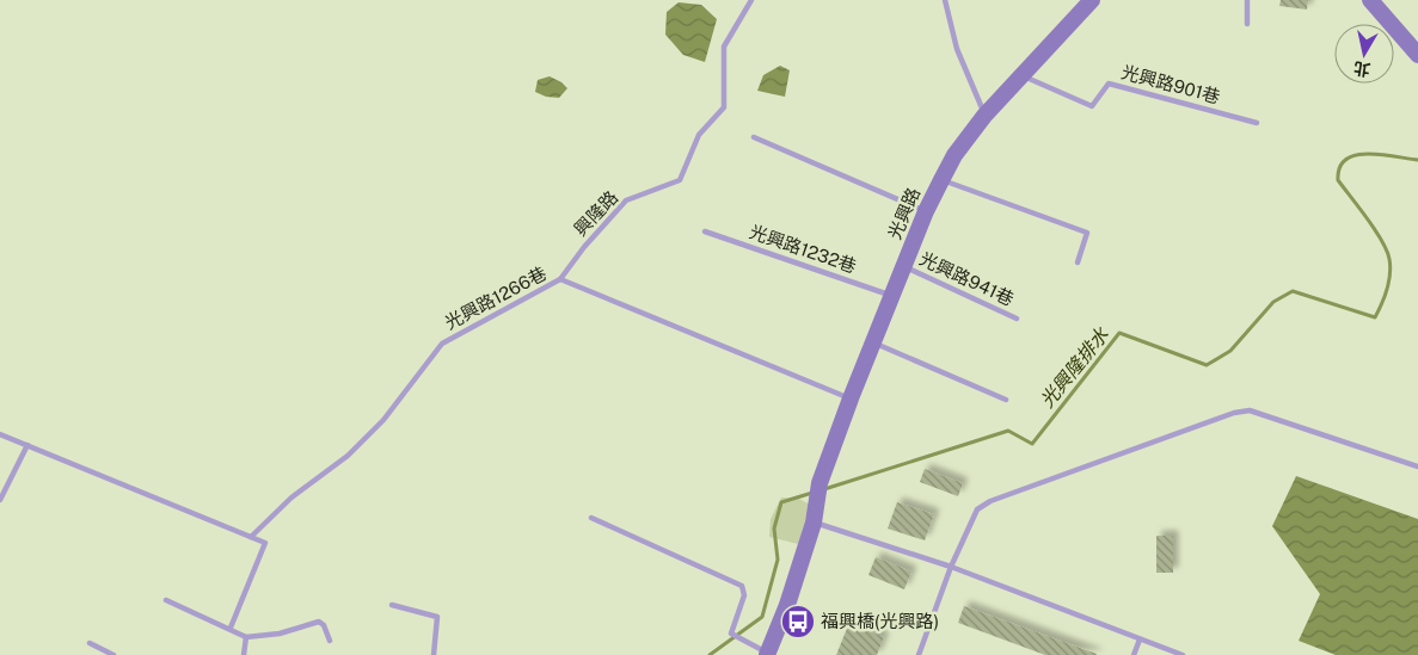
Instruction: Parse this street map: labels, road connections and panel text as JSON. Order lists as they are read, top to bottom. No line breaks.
{"streets":{"main road":["光興路"],"lane":["光興路901巷","興隆路","光興路1232巷","光興路941巷","光興路1266巷"]},"crossings":[["光興路901巷","光興路"],["興隆路","光興路1266巷"],["光興路","光興路1232巷"],["光興路","光興路941巷"],["光興路","光興路1266巷"]],"water":["光興隆排水"],"places":{"bus stop":["福興橋(光興路)"]},"north":"bottom"}
